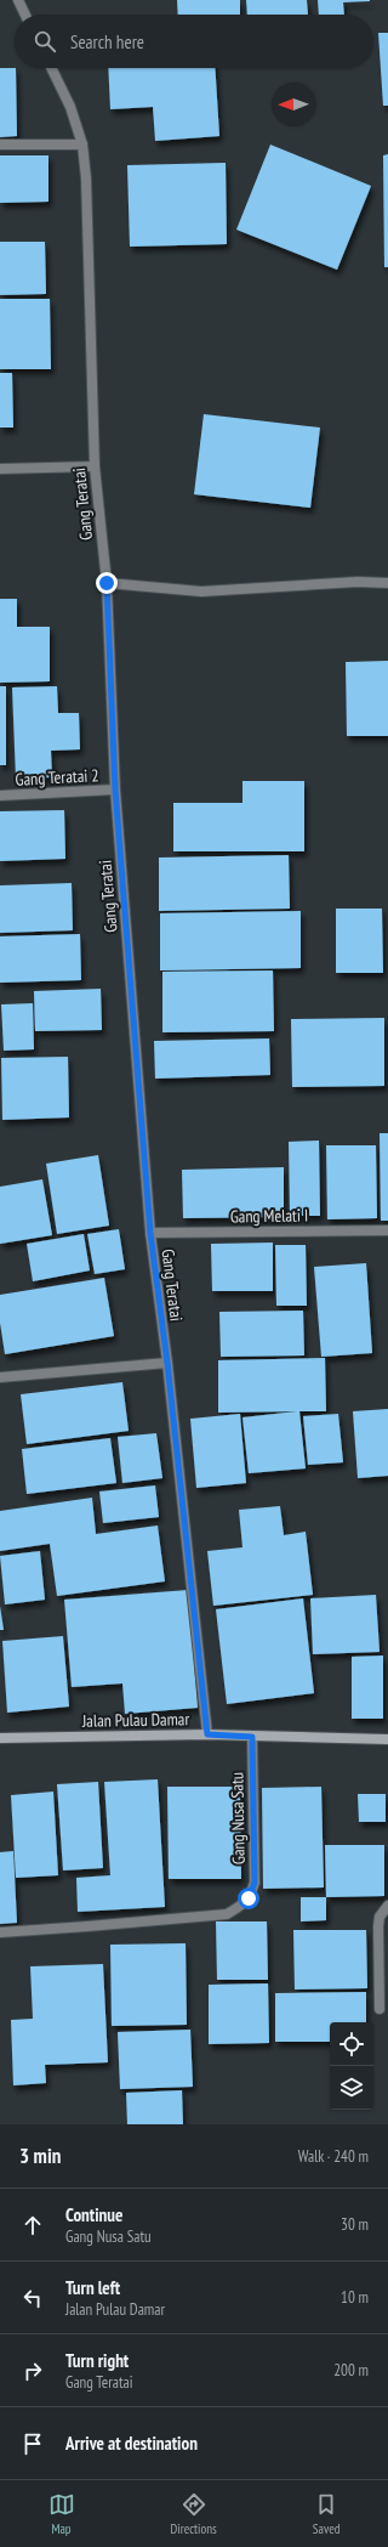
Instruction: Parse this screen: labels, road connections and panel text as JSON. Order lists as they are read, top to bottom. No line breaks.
{"streets":{"street":["Gang Teratai","Gang Teratai 2","Gang Melati I","Jalan Pulau Damar","Gang Nusa Satu"]},"crossings":[["Gang Teratai","Gang Teratai 2"],["Gang Teratai","Gang Melati I"],["Gang Teratai","Jalan Pulau Damar"],["Jalan Pulau Damar","Gang Nusa Satu"]],"north":"left","page":{"search":"Search here","heading":["3 min","Walk · 240 m"],"list":[["Continue","Gang Nusa Satu","30 m"],["Turn left","Jalan Pulau Damar","10 m"],["Turn right","Gang Teratai","200 m"],"Arrive at destination"],"nav":["Map","Directions","Saved"]}}
